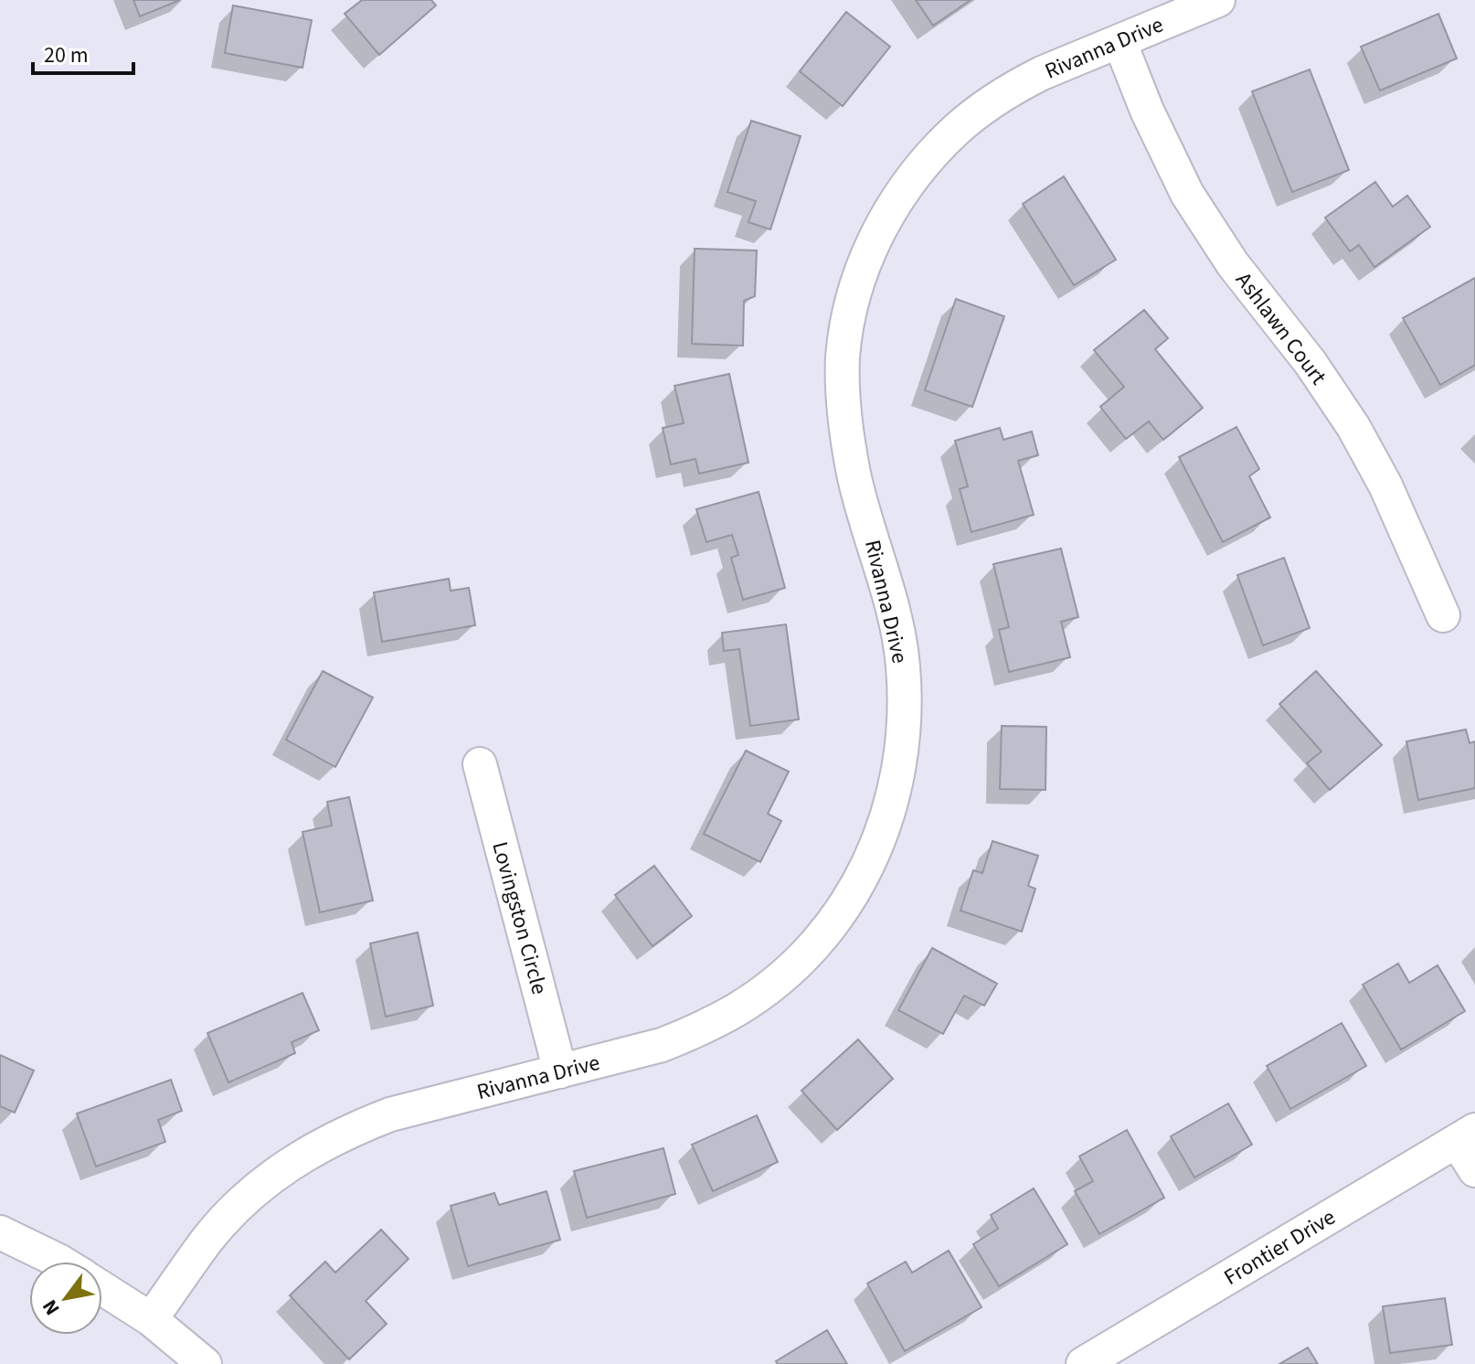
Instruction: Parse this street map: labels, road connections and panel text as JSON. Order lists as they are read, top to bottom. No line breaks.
{"streets":{"street":["Rivanna Drive","Ashlawn Court","Lovingston Circle","Frontier Drive"]},"crossings":[["Rivanna Drive","Ashlawn Court"],["Rivanna Drive","Lovingston Circle"]],"scale_bar":"20 m","north":"bottom left"}
